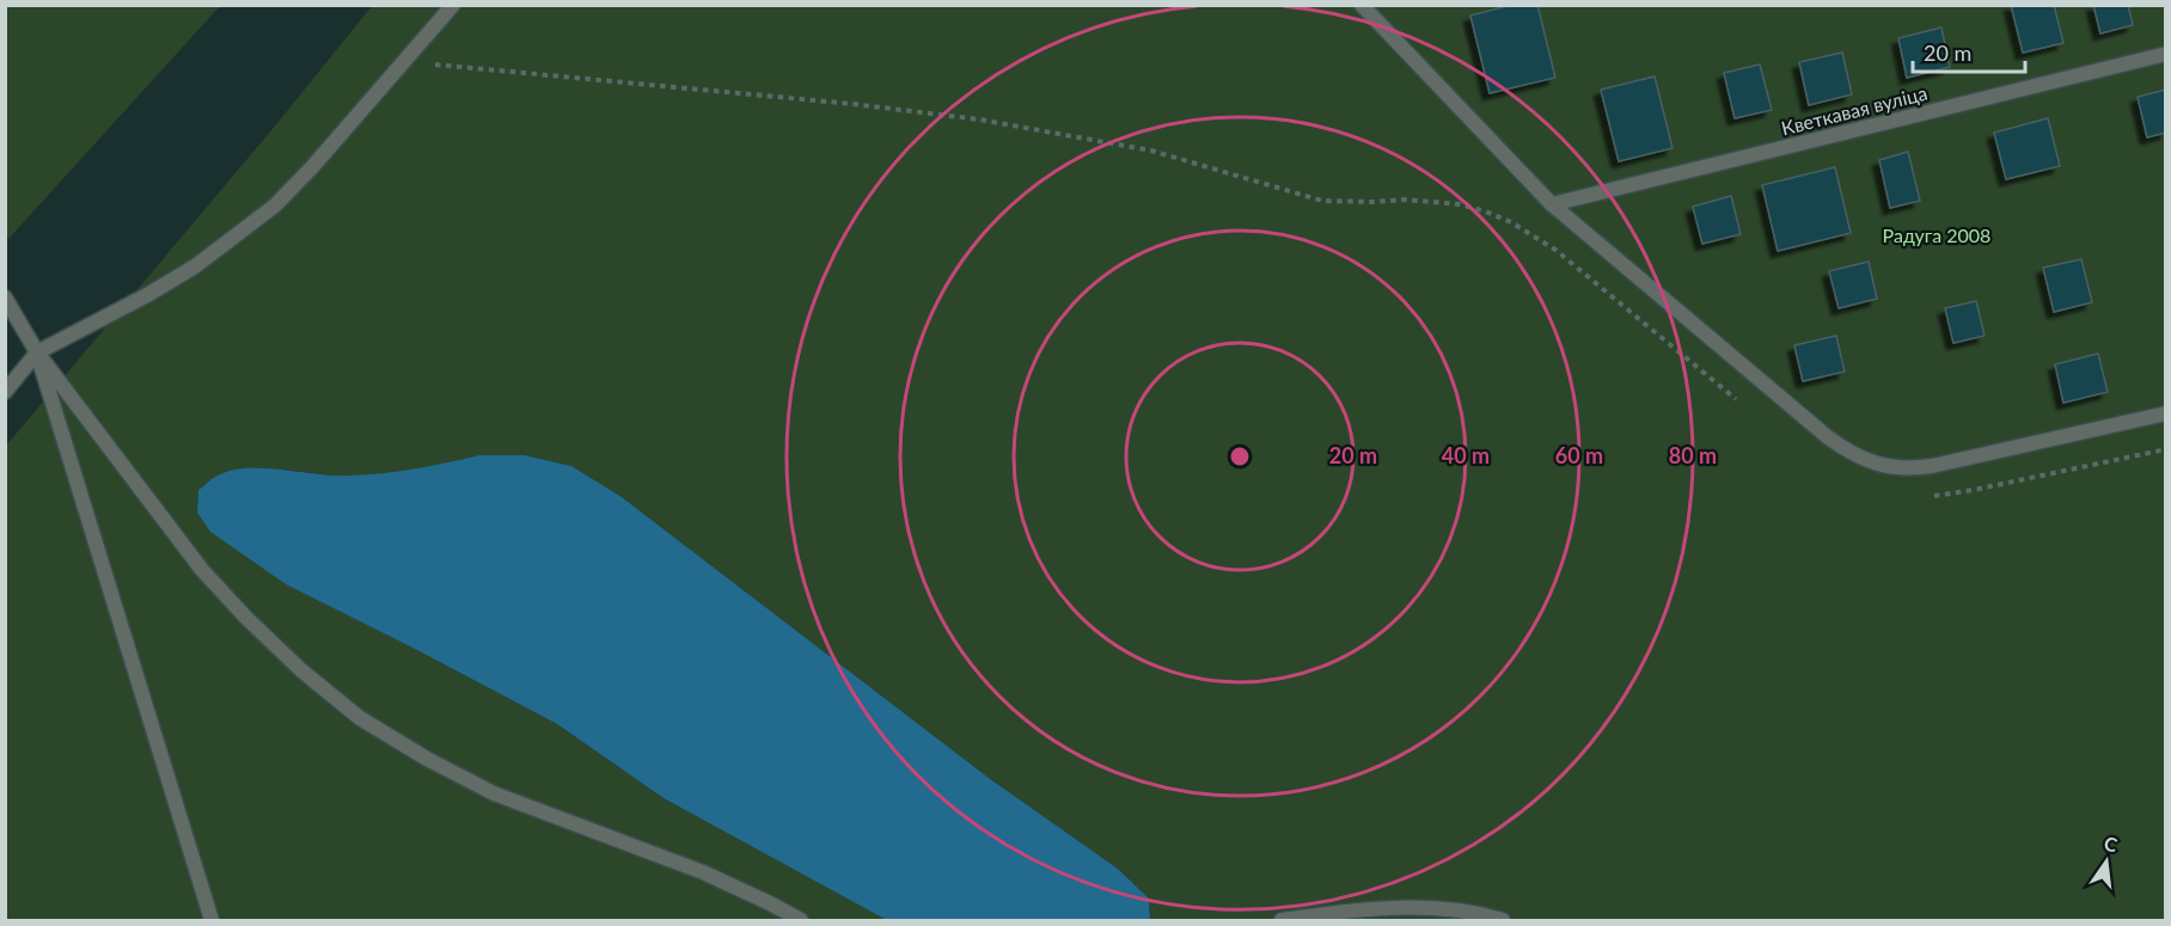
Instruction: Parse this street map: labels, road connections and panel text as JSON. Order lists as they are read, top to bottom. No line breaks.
{"streets":{"street":["Кветкавая вуліца"]},"parks":["Радуга 2008"],"scale_bar":"20 m","north":"top","rings":["20 m","40 m","60 m","80 m"]}
